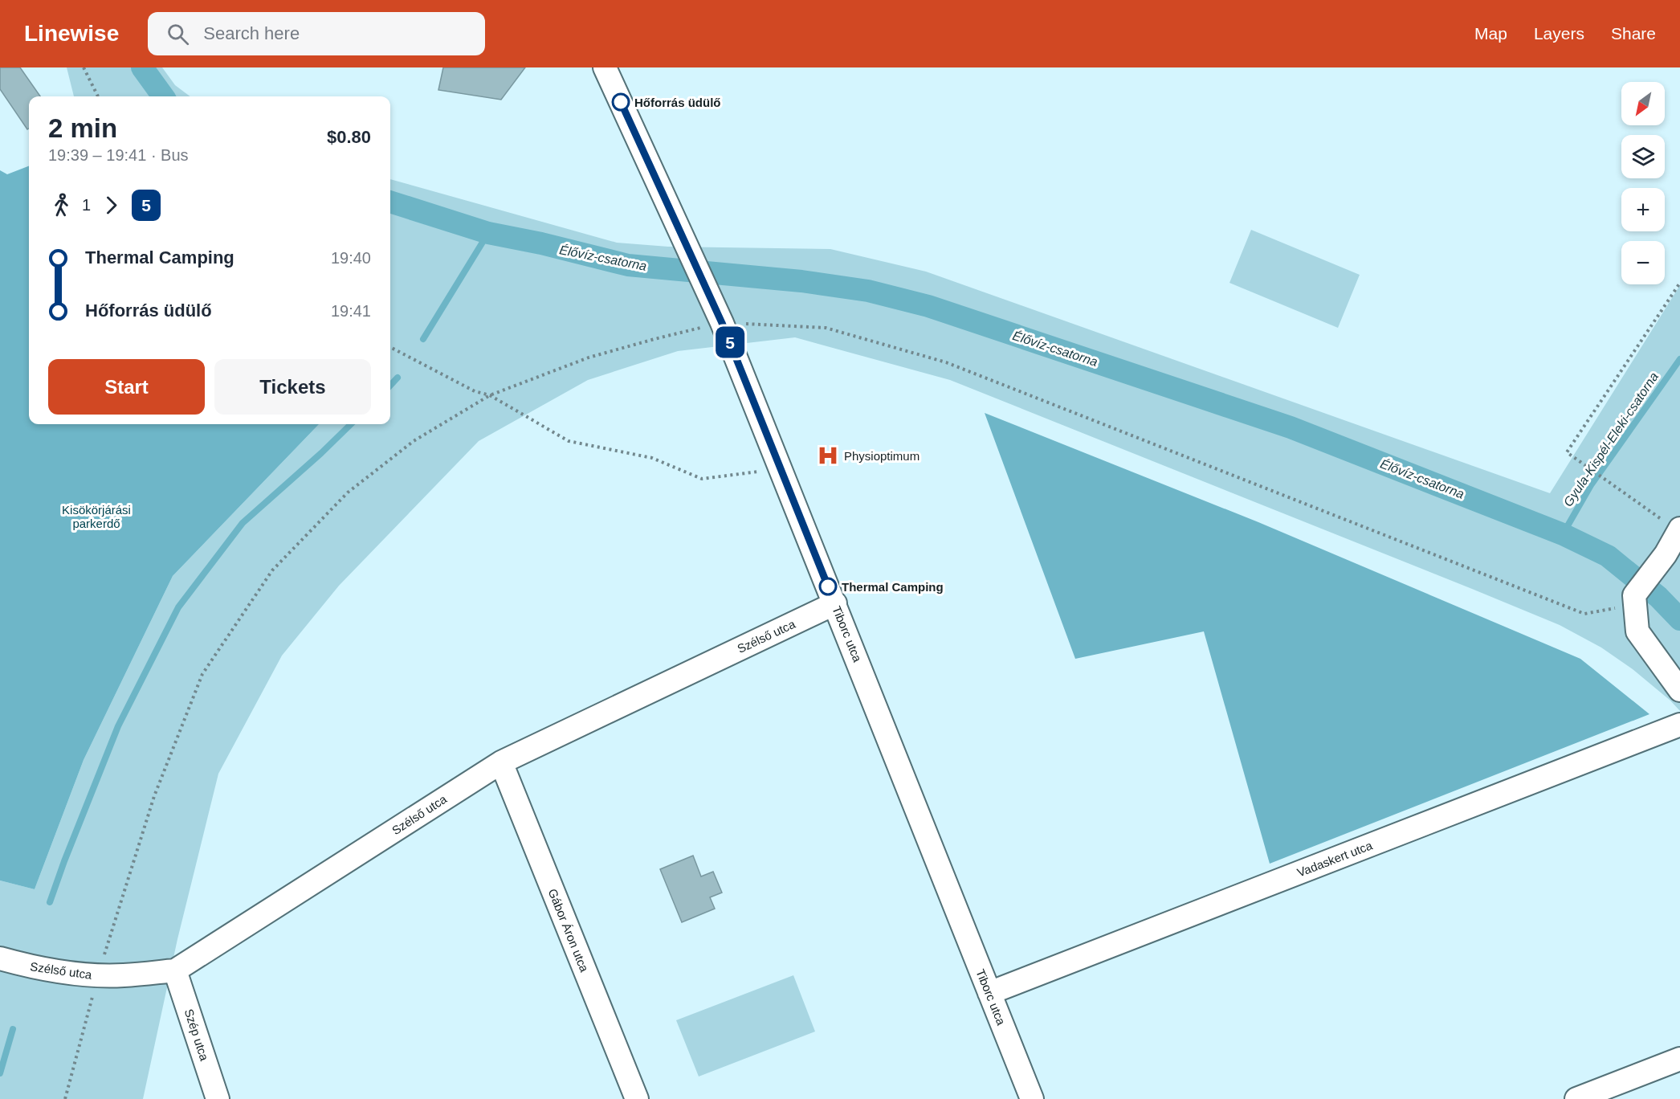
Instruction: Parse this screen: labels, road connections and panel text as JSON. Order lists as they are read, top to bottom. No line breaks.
{"streets":{"street":["Tiborc utca","Szélső utca","Vadaskert utca","Gábor Áron utca","Szép utca"]},"crossings":[["Tiborc utca","Szélső utca"],["Tiborc utca","Vadaskert utca"],["Szélső utca","Gábor Áron utca"],["Szélső utca","Szép utca"]],"water":["Élővíz-csatorna","Gyula-Kispél-Eleki-csatorna"],"parks":["Kisökörjárási parkerdő"],"places":{"other":["Hőforrás üdülő","Thermal Camping"],"hospital":["Physioptimum"]},"lines":["bus line 5"],"north":"bottom left","page":{"header":"Linewise","search":"Search here","nav":["Map","Layers","Share"],"on_map":"5","map_buttons":["+","−"],"heading":["2 min","19:39 – 19:41 · Bus","$0.80"],"legs":["1","5"],"list":[{"name":"Thermal Camping","value":"19:40"},{"name":"Hőforrás üdülő","value":"19:41"}],"buttons":["Start","Tickets"]}}
